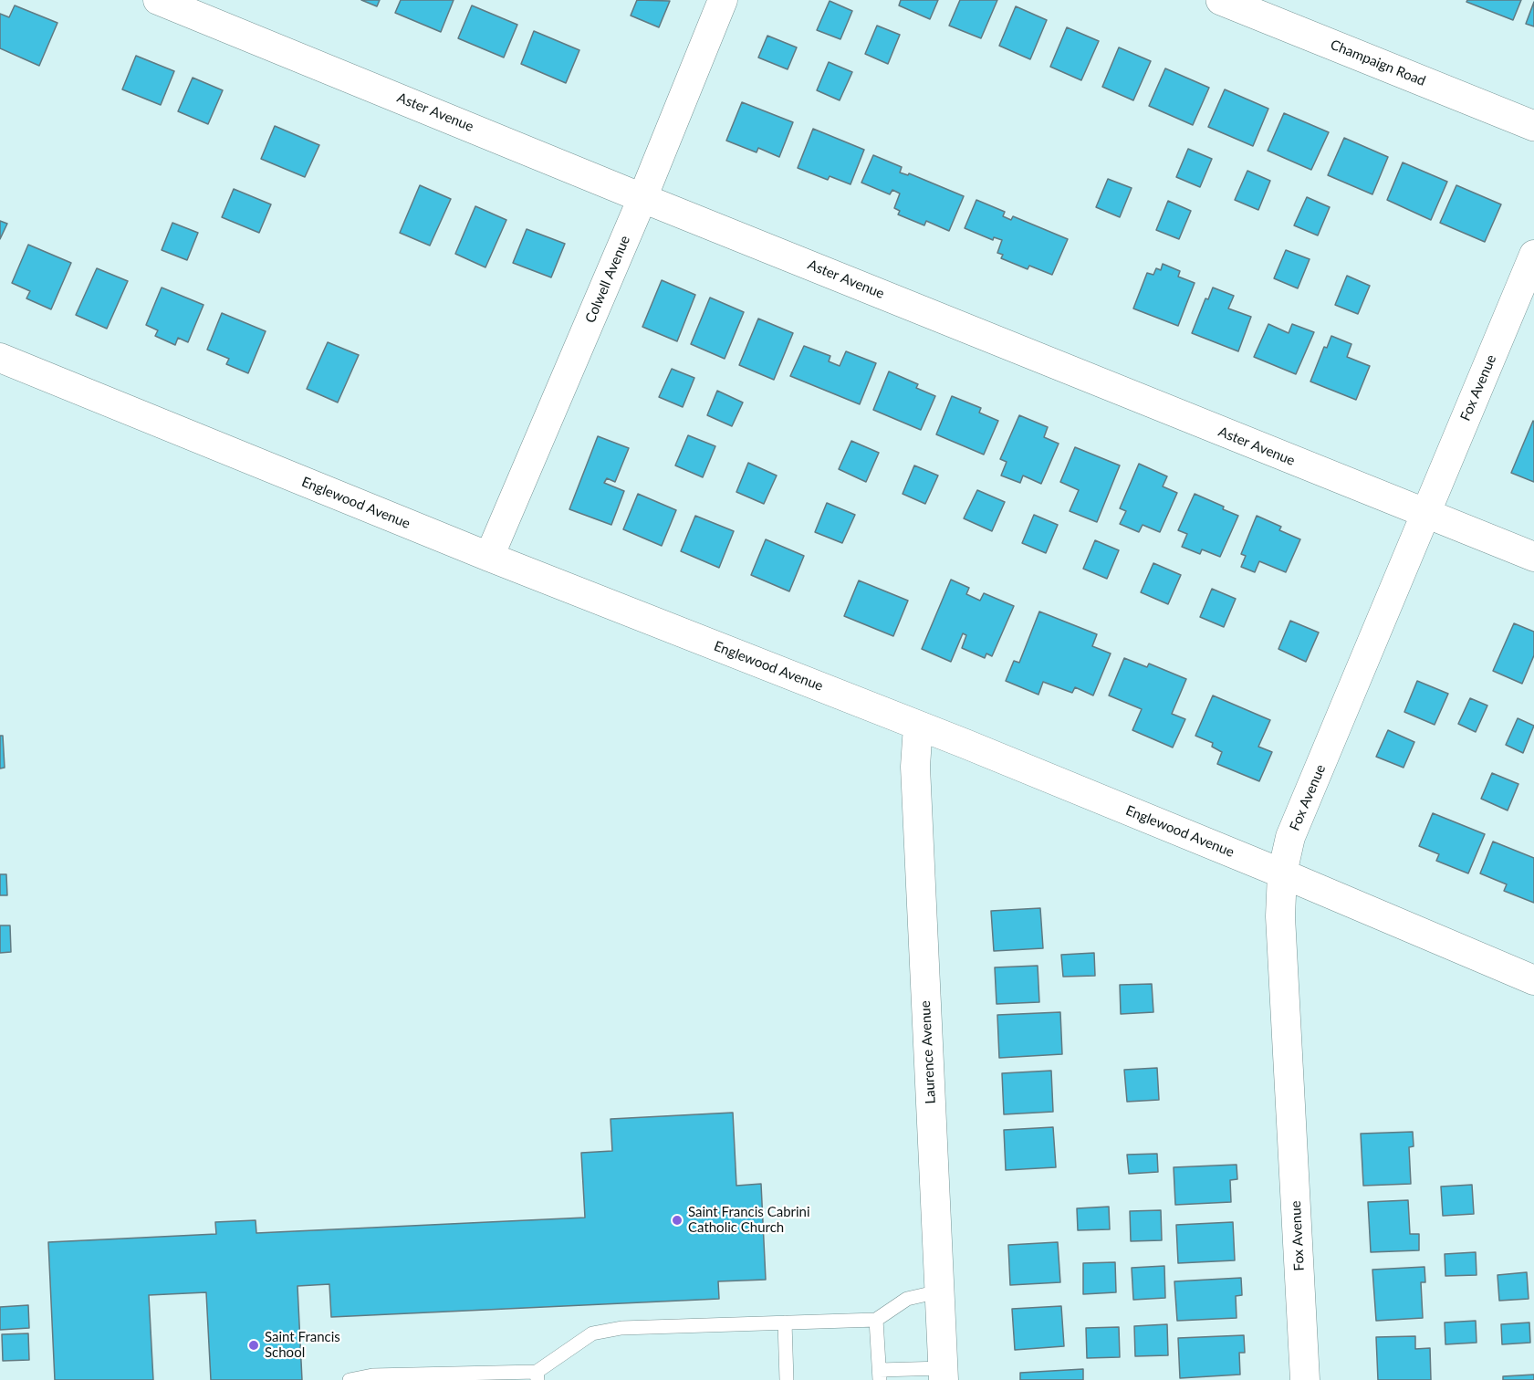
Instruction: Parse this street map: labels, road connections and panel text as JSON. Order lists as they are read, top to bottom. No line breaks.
{"streets":{"street":["Champaign Road","Aster Avenue","Colwell Avenue","Fox Avenue","Englewood Avenue","Laurence Avenue"]},"crossings":[["Aster Avenue","Colwell Avenue"],["Aster Avenue","Fox Avenue"],["Colwell Avenue","Englewood Avenue"],["Fox Avenue","Englewood Avenue"],["Englewood Avenue","Laurence Avenue"]],"places":["Saint Francis Cabrini Catholic Church","Saint Francis School"]}
